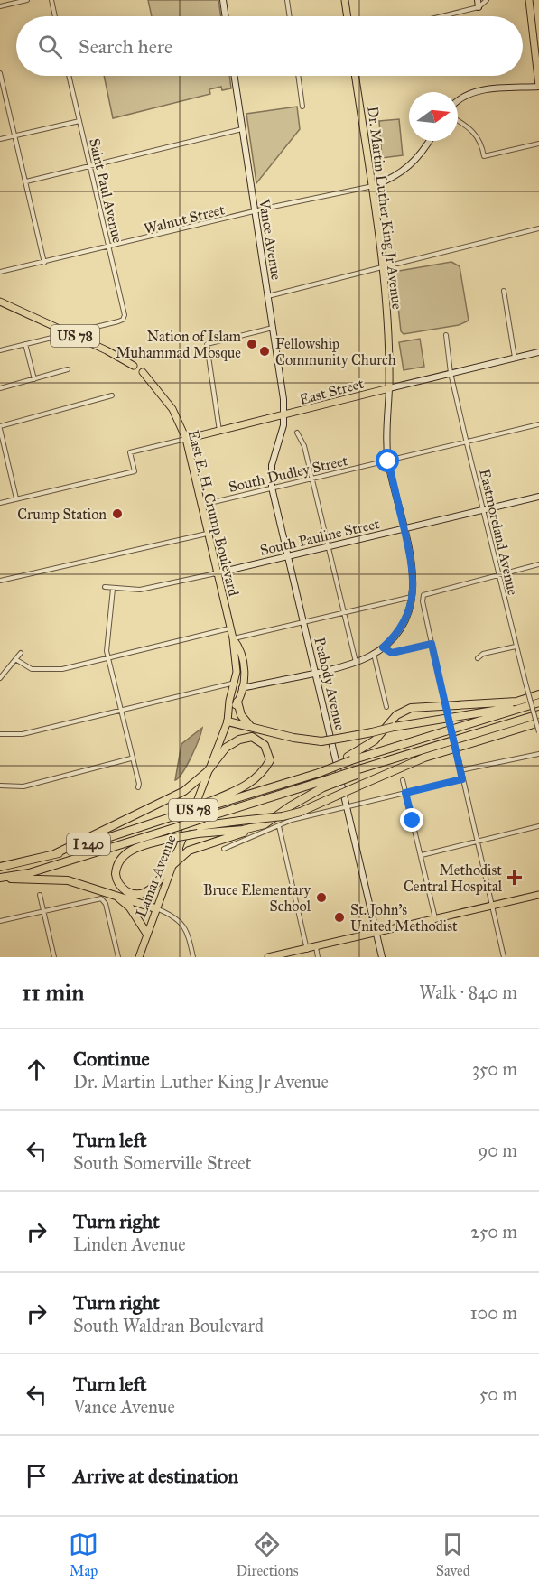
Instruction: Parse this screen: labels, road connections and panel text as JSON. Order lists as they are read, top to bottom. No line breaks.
{"streets":{"highway":["I 240"],"main road":["Dr. Martin Luther King Jr Avenue","US 78","East Street","East E. H. Crump Boulevard","Lamar Avenue"],"street":["Saint Paul Avenue","Walnut Street","Vance Avenue","South Dudley Street","Eastmoreland Avenue","South Pauline Street","Peabody Avenue"]},"crossings":[["Saint Paul Avenue","Walnut Street"],["Saint Paul Avenue","US 78"],["Dr. Martin Luther King Jr Avenue","Walnut Street"],["Dr. Martin Luther King Jr Avenue","East Street"],["Dr. Martin Luther King Jr Avenue","South Dudley Street"],["Dr. Martin Luther King Jr Avenue","East E. H. Crump Boulevard"],["Dr. Martin Luther King Jr Avenue","South Pauline Street"],["Dr. Martin Luther King Jr Avenue","Peabody Avenue"],["Walnut Street","Vance Avenue"],["Vance Avenue","East Street"],["Vance Avenue","Peabody Avenue"],["East Street","East E. H. Crump Boulevard"],["East Street","Eastmoreland Avenue"],["East Street","Peabody Avenue"],["South Dudley Street","East E. H. Crump Boulevard"],["South Dudley Street","Eastmoreland Avenue"],["South Dudley Street","Peabody Avenue"],["East E. H. Crump Boulevard","South Pauline Street"],["East E. H. Crump Boulevard","Lamar Avenue"],["Eastmoreland Avenue","South Pauline Street"],["South Pauline Street","Peabody Avenue"]],"places":{"other":["Nation of Islam Muhammad Mosque","Fellowship Community Church","Crump Station","Bruce Elementary School","St. John's United Methodist"],"health":["Methodist Central Hospital"]},"north":"right","page":{"search":"Search here","heading":["11 min","Walk · 840 m"],"list":[["Continue","Dr. Martin Luther King Jr Avenue","350 m"],["Turn left","South Somerville Street","90 m"],["Turn right","Linden Avenue","250 m"],["Turn right","South Waldran Boulevard","100 m"],["Turn left","Vance Avenue","50 m"],"Arrive at destination"],"nav":["Map","Directions","Saved"]}}
